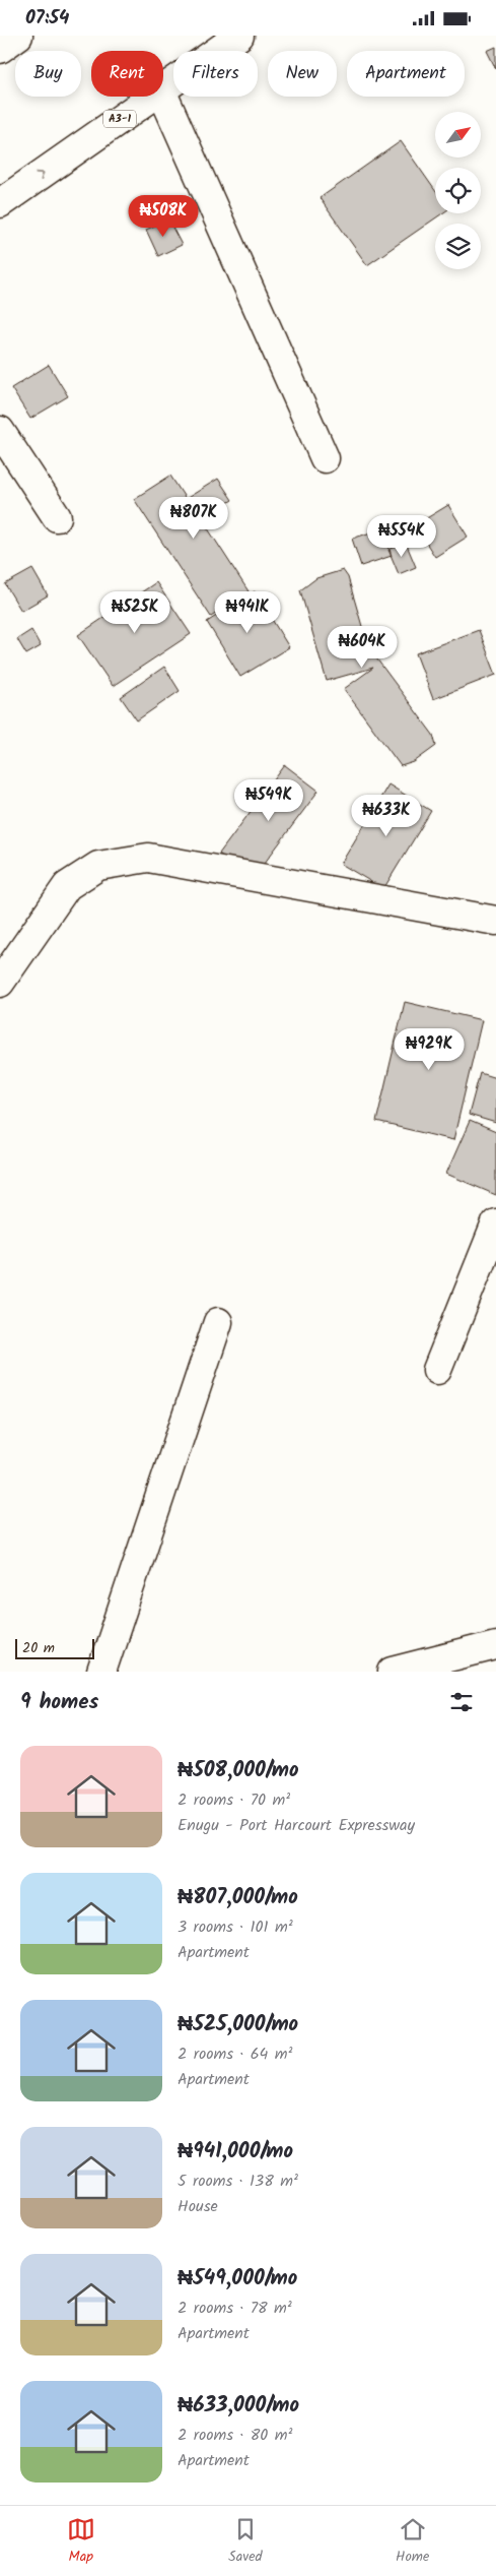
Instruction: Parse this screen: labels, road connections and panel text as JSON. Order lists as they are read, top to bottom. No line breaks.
{"streets":{"main road":["A3-1"]},"scale_bar":"20 m","north":"top right","page":{"status":"07:54","chip":["Buy","Rent","Filters","New","Apartment"],"price":["₦508K","₦807K","₦554K","₦525K","₦941K","₦604K","₦549K","₦633K","₦929K"],"scale":"20 m","heading":"9 homes","list":[{"name":"₦508,000/mo","note":"2 rooms · 70 m² · Enugu - Port Harcourt Expressway"},{"name":"₦807,000/mo","note":"3 rooms · 101 m² · Apartment"},{"name":"₦525,000/mo","note":"2 rooms · 64 m² · Apartment"},{"name":"₦941,000/mo","note":"5 rooms · 138 m² · House"},{"name":"₦549,000/mo","note":"2 rooms · 78 m² · Apartment"},{"name":"₦633,000/mo","note":"2 rooms · 80 m² · Apartment"}],"tabs":["Map","Saved","Home"]}}
